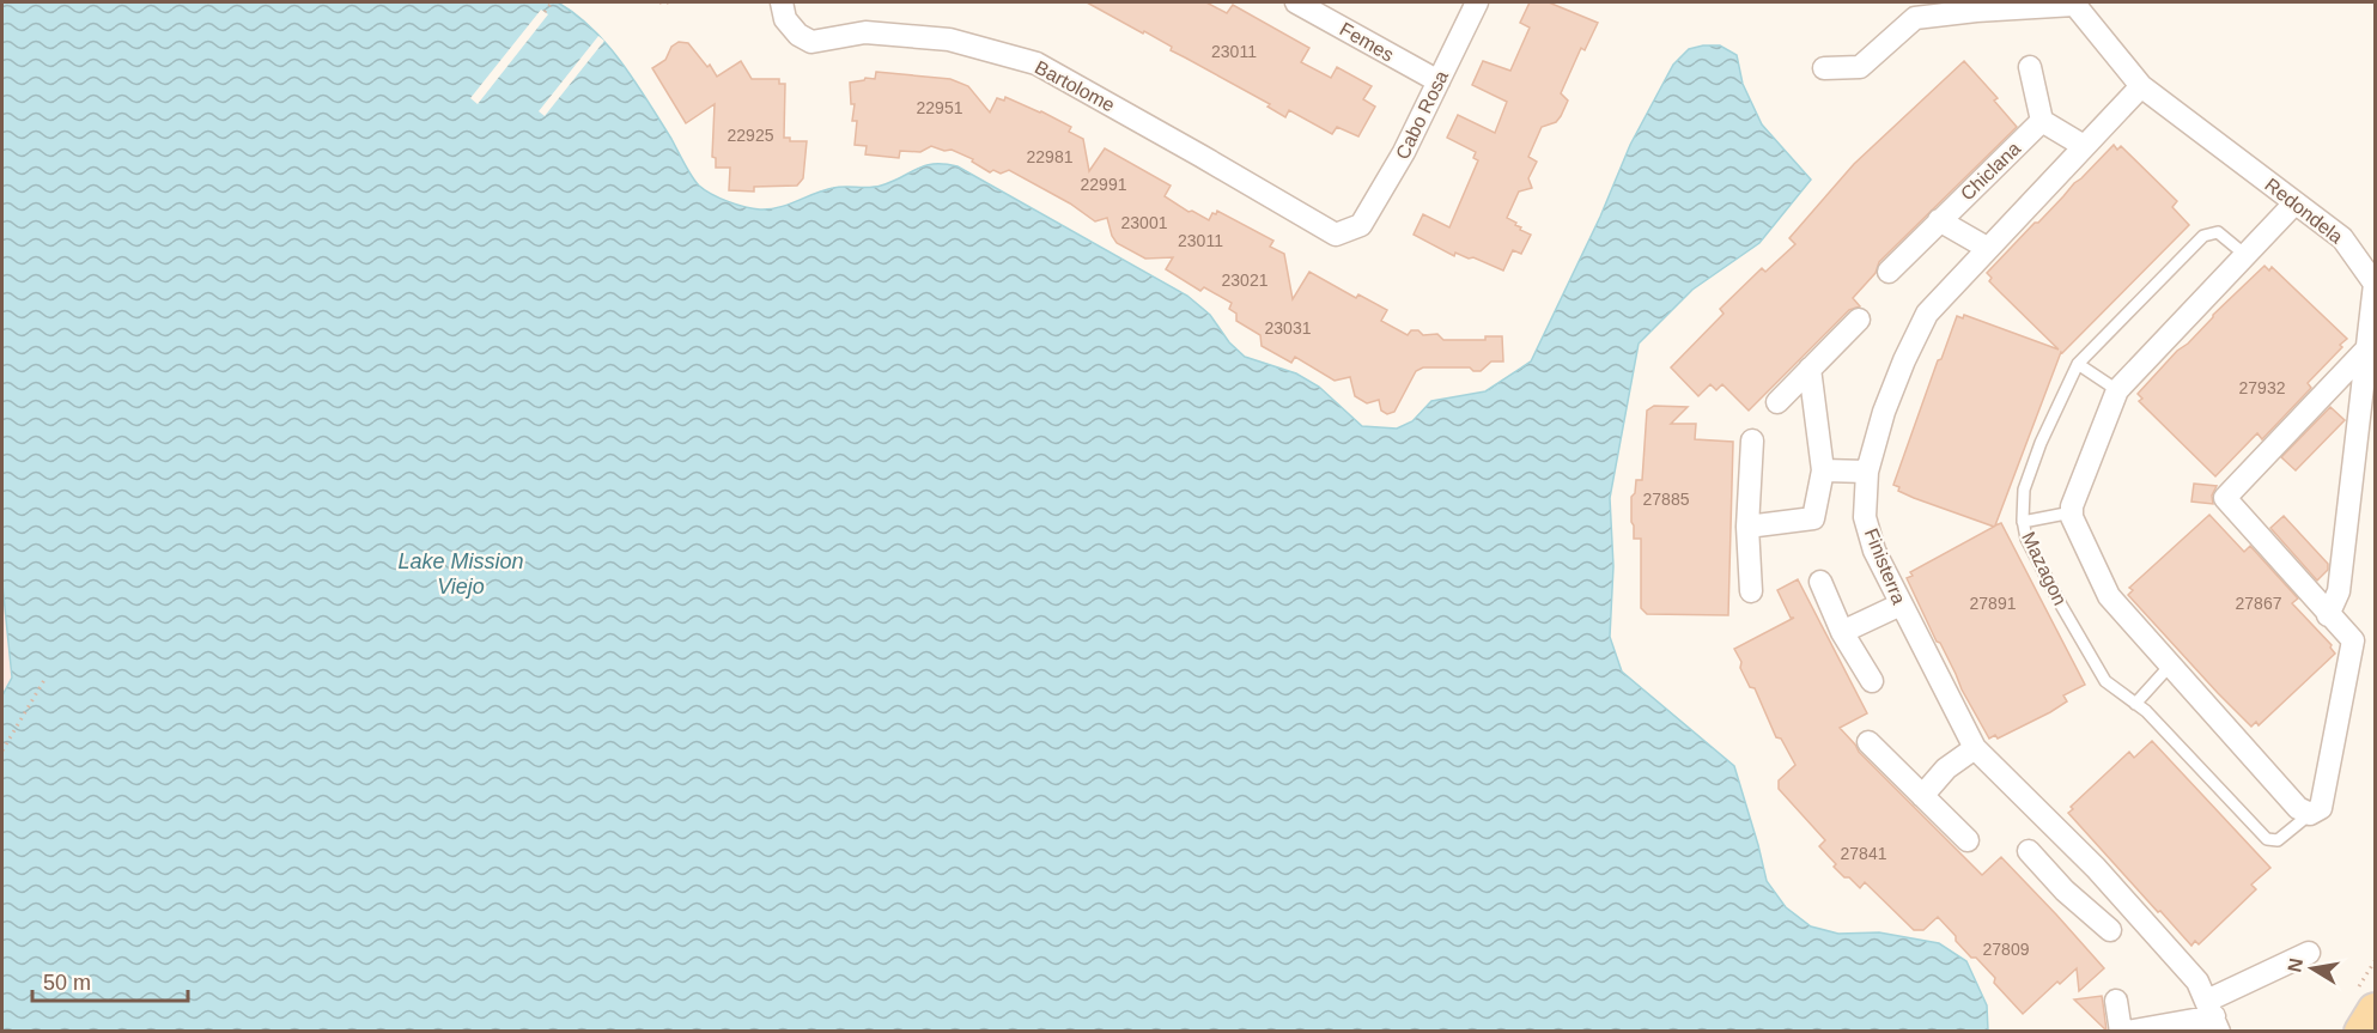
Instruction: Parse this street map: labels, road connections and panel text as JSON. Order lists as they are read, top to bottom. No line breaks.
{"streets":{"street":["Femes","Bartolome","Cabo Rosa","Chiclana","Redondela","Finisterra"],"lane":["Mazagon"]},"crossings":[["Femes","Cabo Rosa"],["Bartolome","Cabo Rosa"],["Chiclana","Finisterra"],["Redondela","Finisterra"]],"water":["Lake Mission Viejo"],"house_numbers":["23011","22951","22925","22981","22991","23001","23011","23021","23031","27932","27885","27891","27867","27841","27809"],"scale_bar":"50 m","north":"left"}
